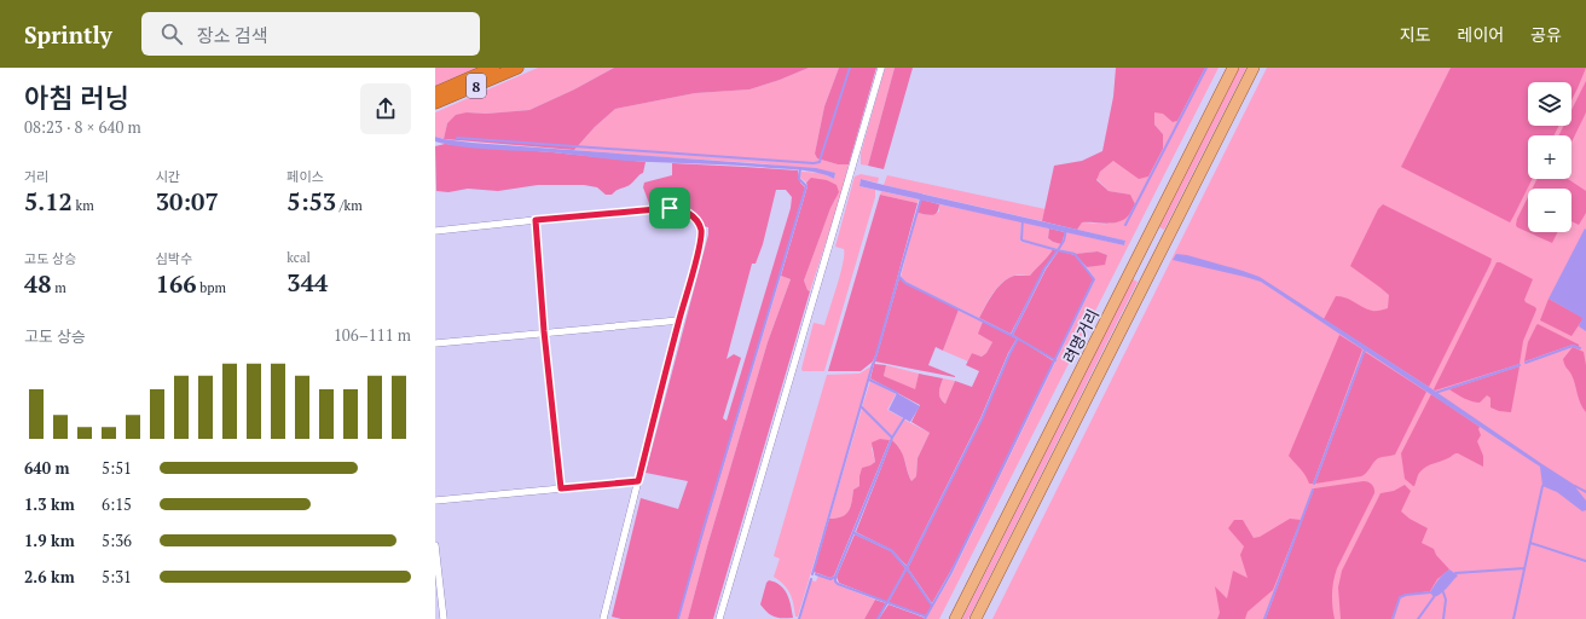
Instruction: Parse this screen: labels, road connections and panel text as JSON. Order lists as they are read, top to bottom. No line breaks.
{"streets":{"highway":["8"],"main road":["려명거리"]},"page":{"header":"Sprintly","search":"장소 검색","nav":["지도","레이어","공유"],"heading":["아침 러닝","08:23 · 8 × 640 m"],"map_buttons":["+","−"],"stats":[["거리","5.12 km"],["시간","30:07"],["페이스","5:53 /km"],["고도 상승","48 m"],["심박수","166 bpm"],["kcal","344"]],"chart":["고도 상승","106–111 m"],"list":[{"name":"640 m","note":"5:51"},{"name":"1.3 km","note":"6:15"},{"name":"1.9 km","note":"5:36"},{"name":"2.6 km","note":"5:31"}]}}
